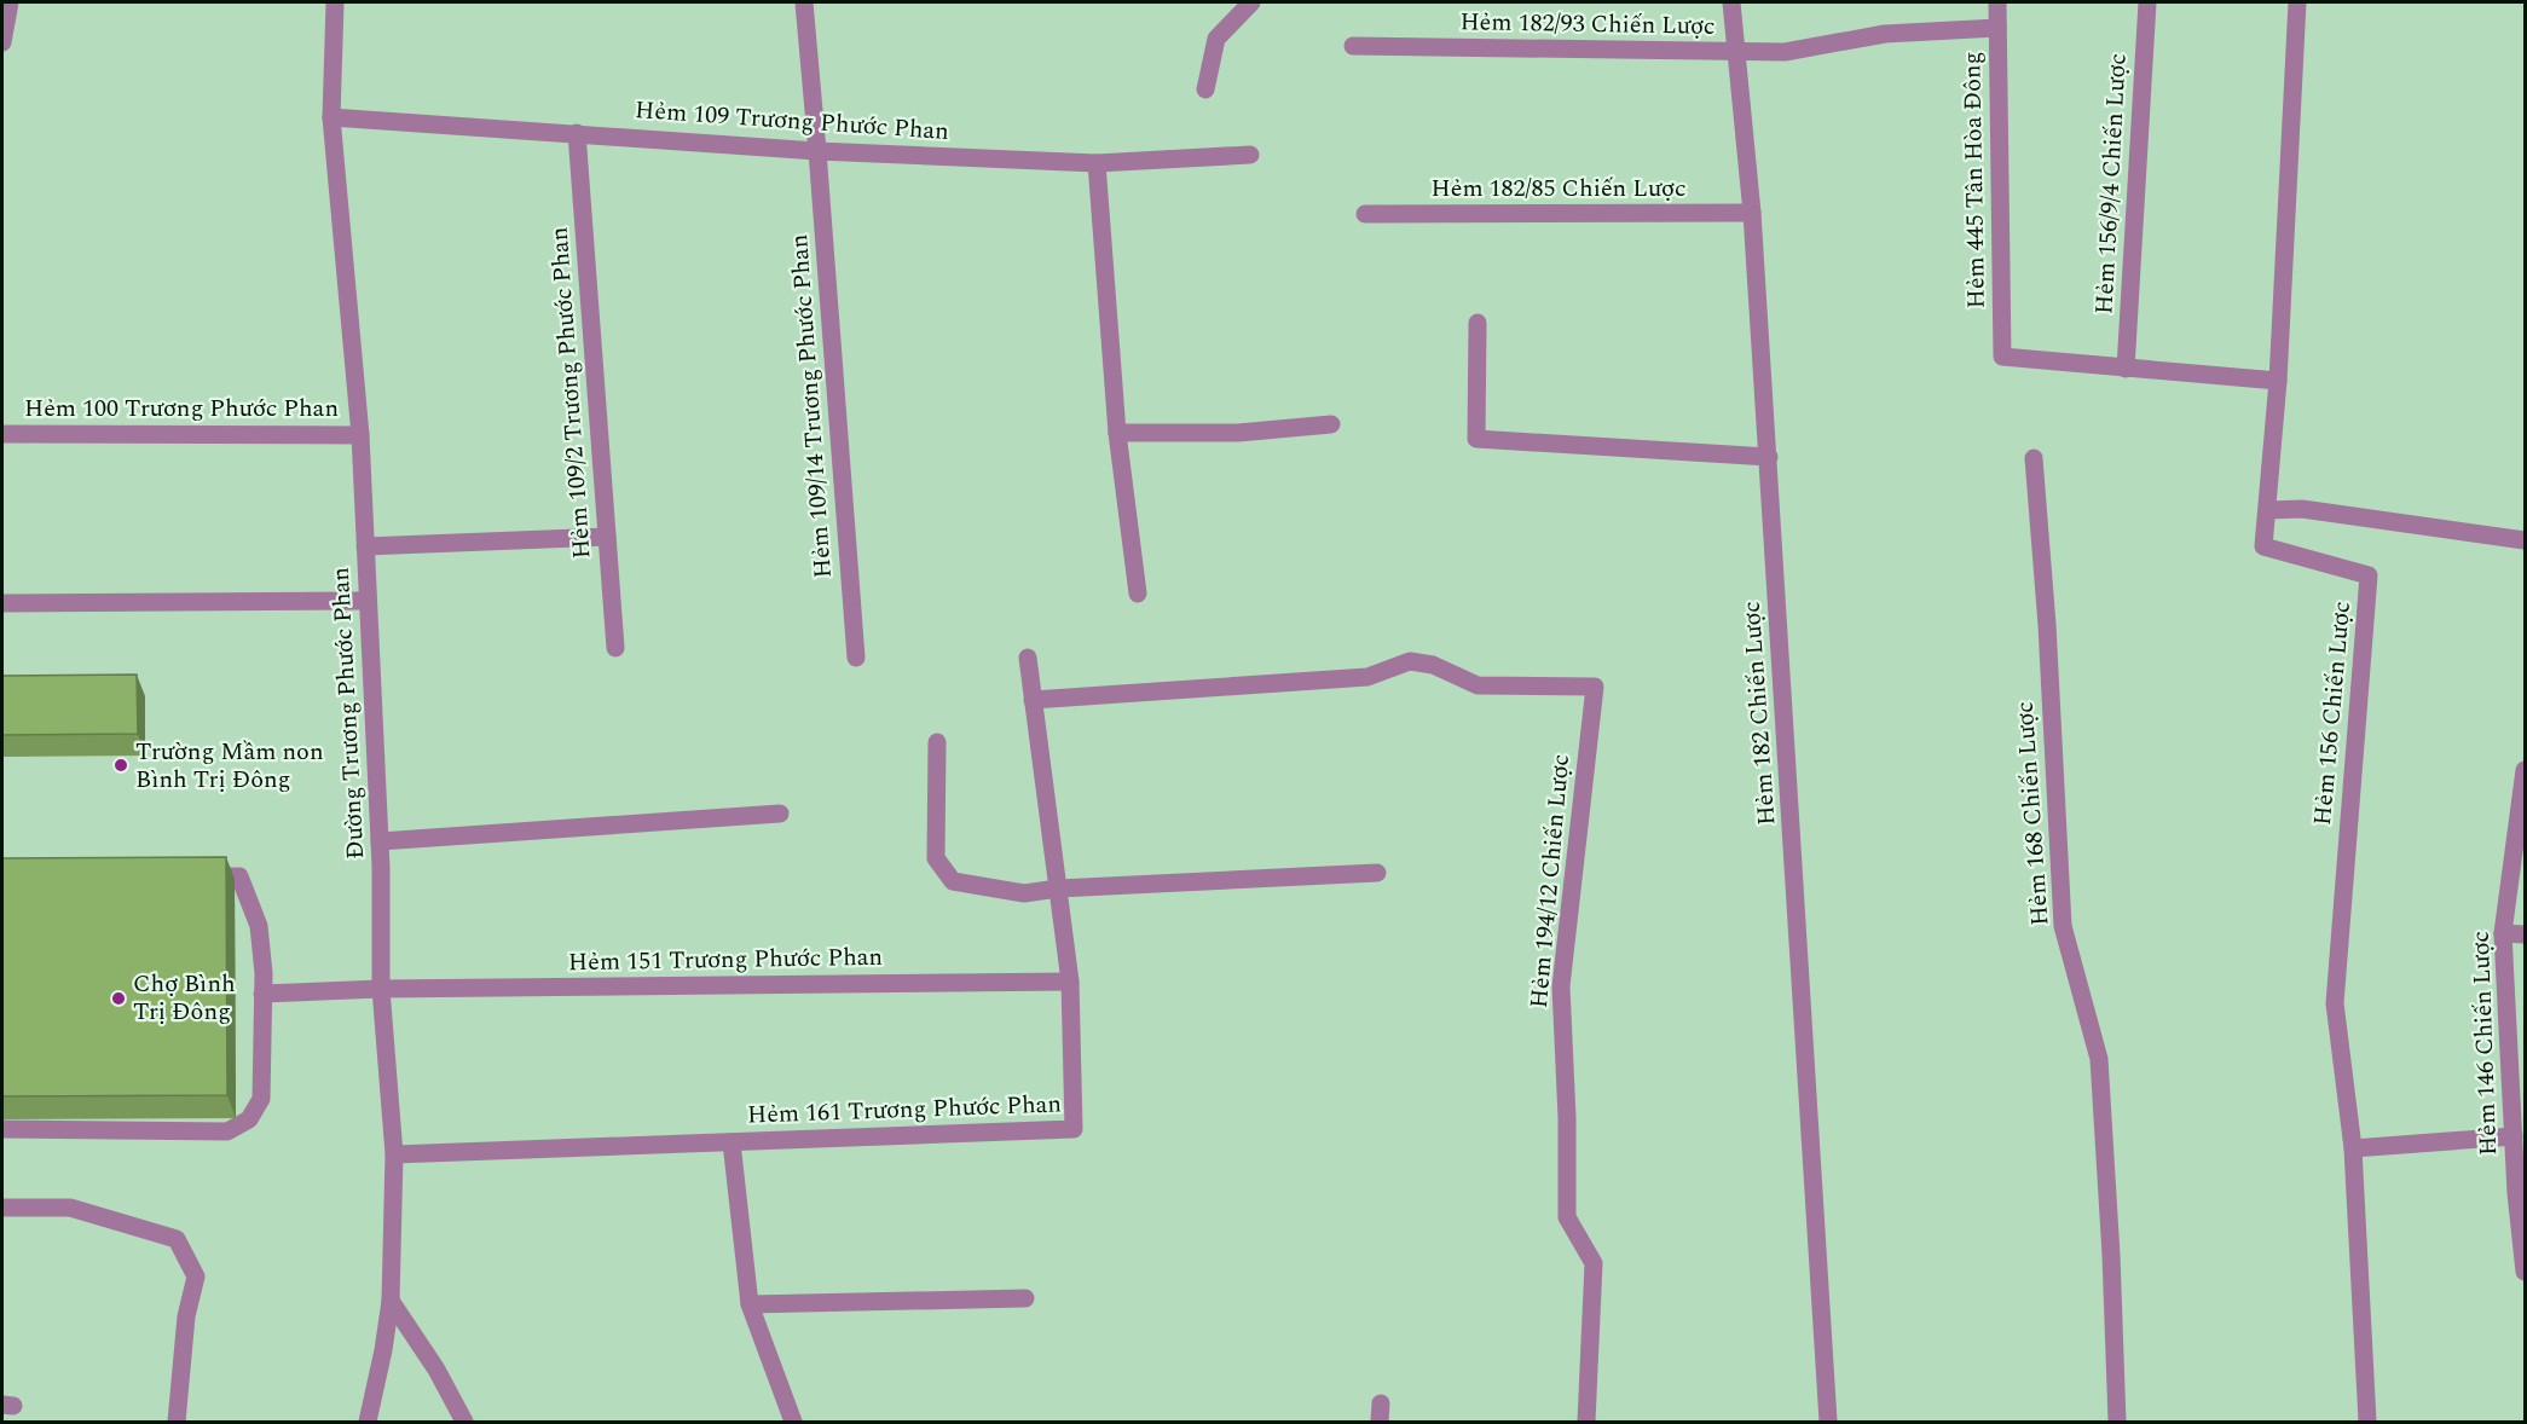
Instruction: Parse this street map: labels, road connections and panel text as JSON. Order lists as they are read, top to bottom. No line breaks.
{"streets":{"street":["Hẻm 182/93 Chiến Lược","Hẻm 109 Trương Phước Phan","Hẻm 445 Tân Hòa Đông","Hẻm 156/9/4 Chiến Lược","Hẻm 182/85 Chiến Lược","Hẻm 109/2 Trương Phước Phan","Hẻm 109/14 Trương Phước Phan","Hẻm 100 Trương Phước Phan","Đường Trương Phước Phan","Hẻm 182 Chiến Lược","Hẻm 156 Chiến Lược","Hẻm 168 Chiến Lược","Hẻm 194/12 Chiến Lược","Hẻm 151 Trương Phước Phan","Hẻm 146 Chiến Lược","Hẻm 161 Trương Phước Phan"]},"crossings":[["Hẻm 182/93 Chiến Lược","Hẻm 445 Tân Hòa Đông"],["Hẻm 182/93 Chiến Lược","Hẻm 182 Chiến Lược"],["Hẻm 109 Trương Phước Phan","Hẻm 109/2 Trương Phước Phan"],["Hẻm 109 Trương Phước Phan","Hẻm 109/14 Trương Phước Phan"],["Hẻm 109 Trương Phước Phan","Đường Trương Phước Phan"],["Hẻm 445 Tân Hòa Đông","Hẻm 156/9/4 Chiến Lược"],["Hẻm 182/85 Chiến Lược","Hẻm 182 Chiến Lược"],["Hẻm 100 Trương Phước Phan","Đường Trương Phước Phan"],["Đường Trương Phước Phan","Hẻm 151 Trương Phước Phan"],["Đường Trương Phước Phan","Hẻm 161 Trương Phước Phan"],["Hẻm 194/12 Chiến Lược","Hẻm 161 Trương Phước Phan"],["Hẻm 151 Trương Phước Phan","Hẻm 161 Trương Phước Phan"]],"places":["Trường Mầm non Bình Trị Đông","Chợ Bình Trị Đông"]}
